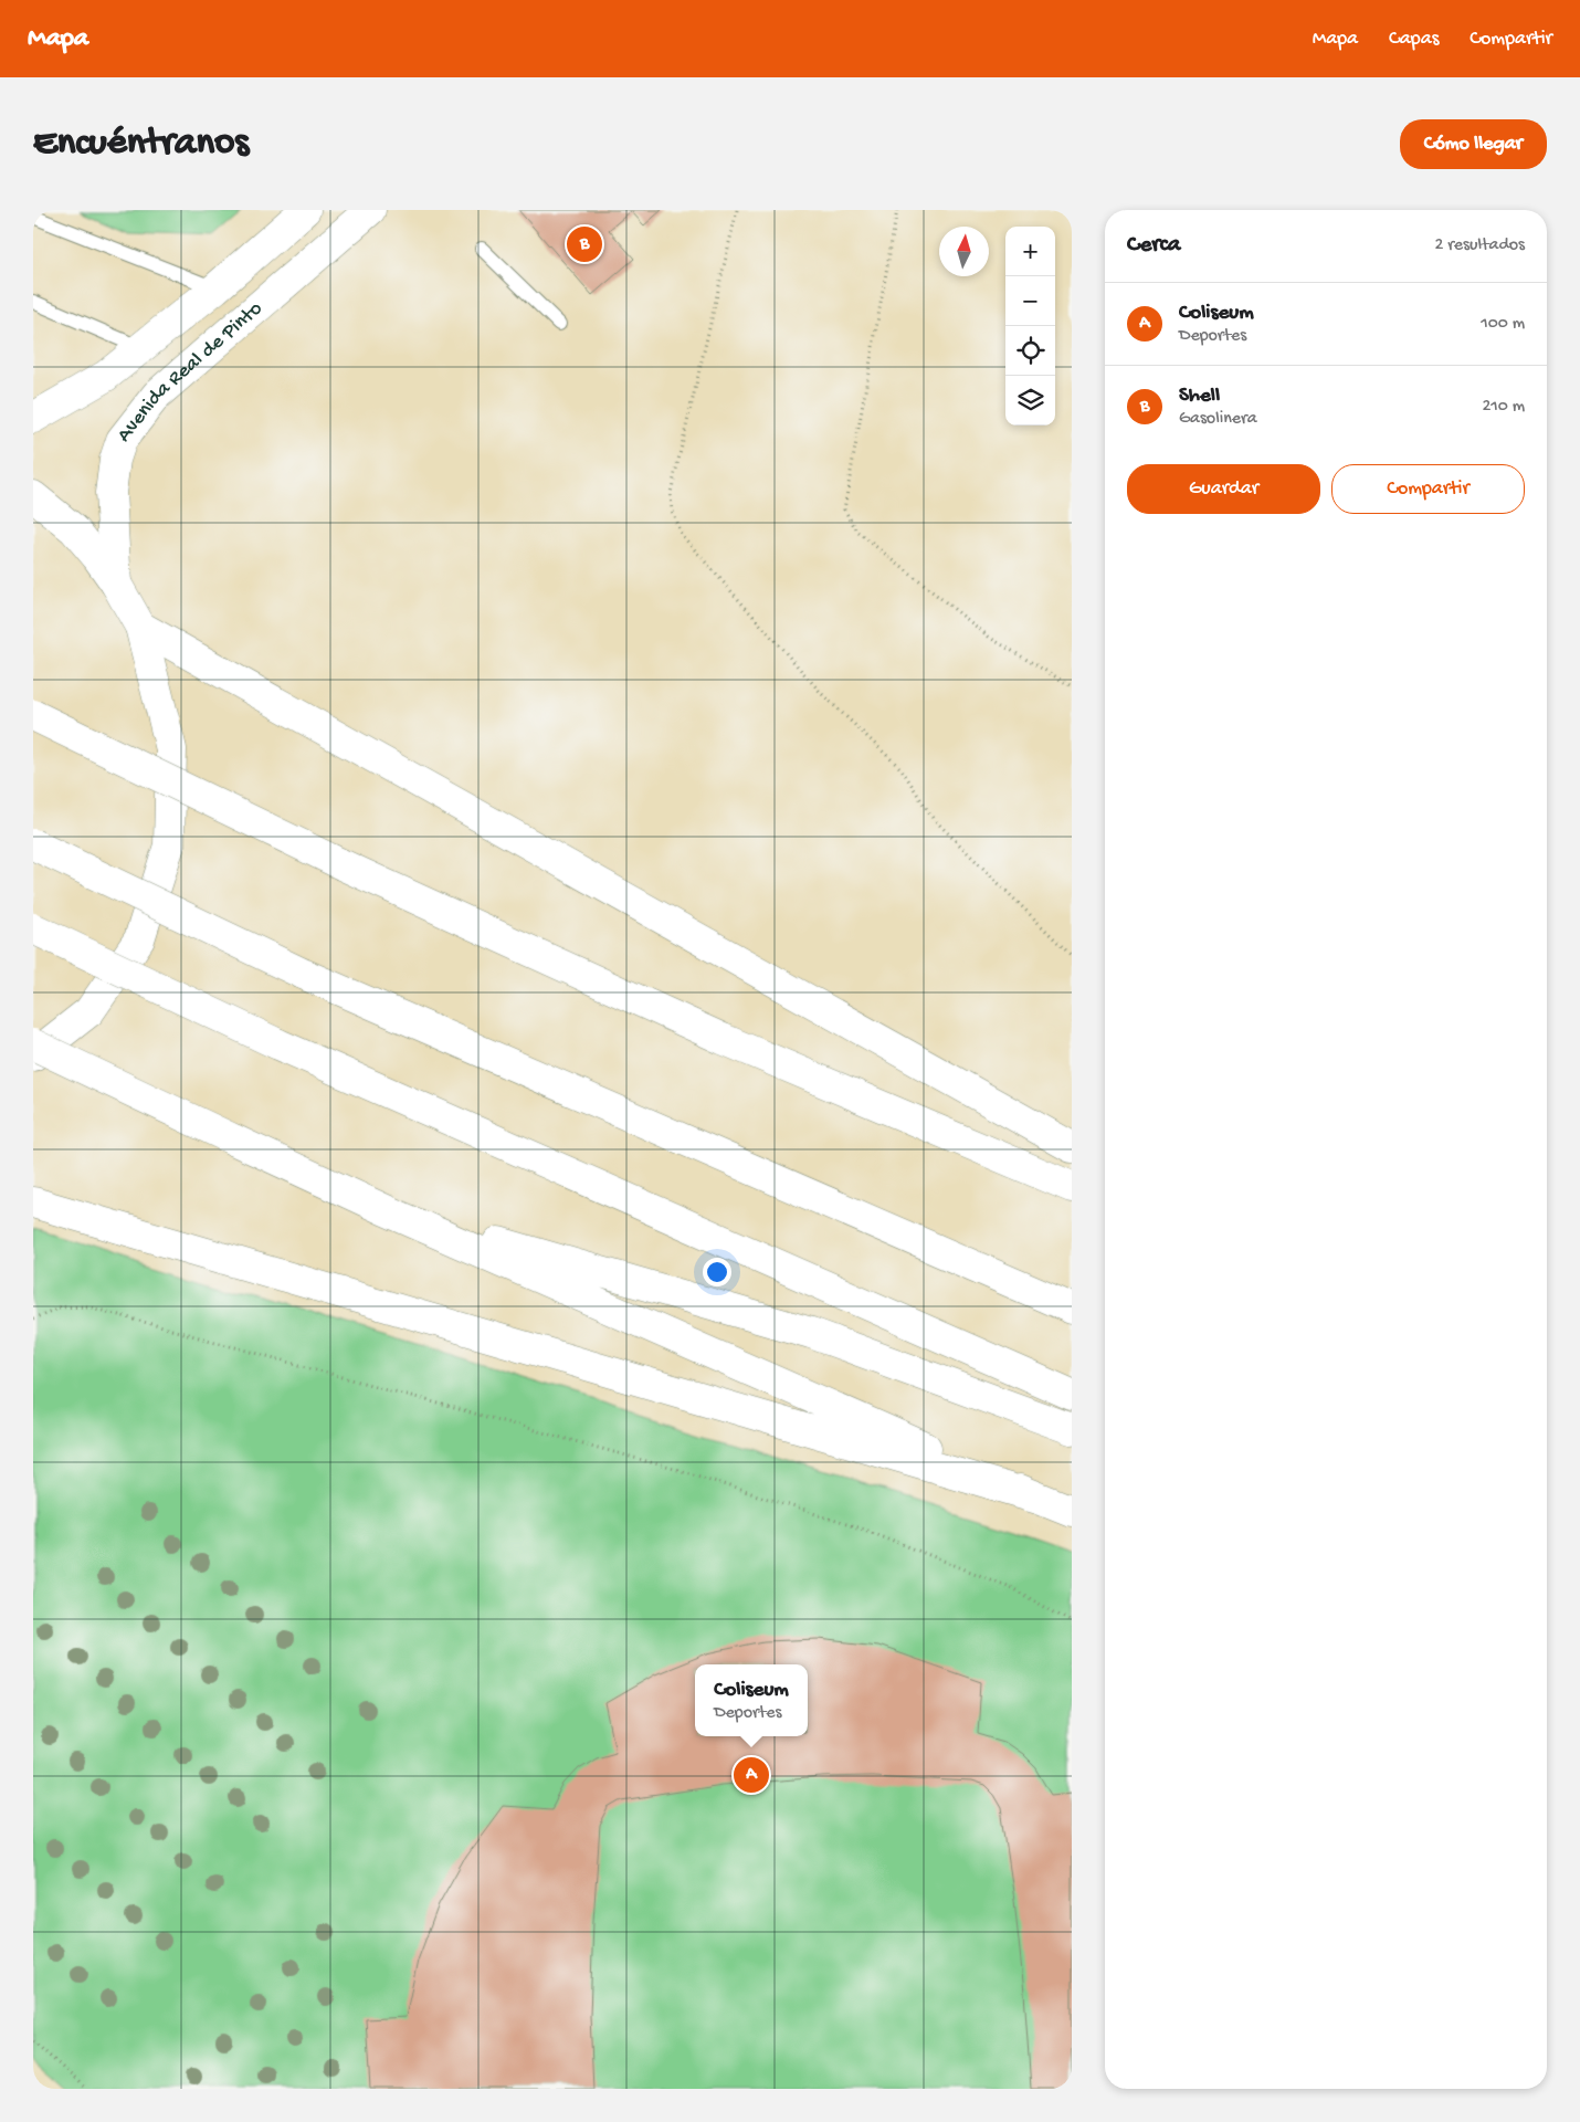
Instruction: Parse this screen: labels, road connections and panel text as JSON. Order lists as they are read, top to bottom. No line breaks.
{"streets":{"main road":["Avenida Real de Pinto"]},"north":"top","page":{"header":"Mapa","nav":["Mapa","Capas","Compartir"],"buttons":["Cómo llegar",["Guardar","Compartir"]],"title":"Encuéntranos","heading":["Cerca","2 resultados"],"pins":["B","A"],"map_buttons":["+","−"],"list":[{"mark":"A","name":"Coliseum","note":"Deportes","value":"100 m"},{"mark":"B","name":"Shell","note":"Gasolinera","value":"210 m"}],"popup":["Coliseum","Deportes"]}}
